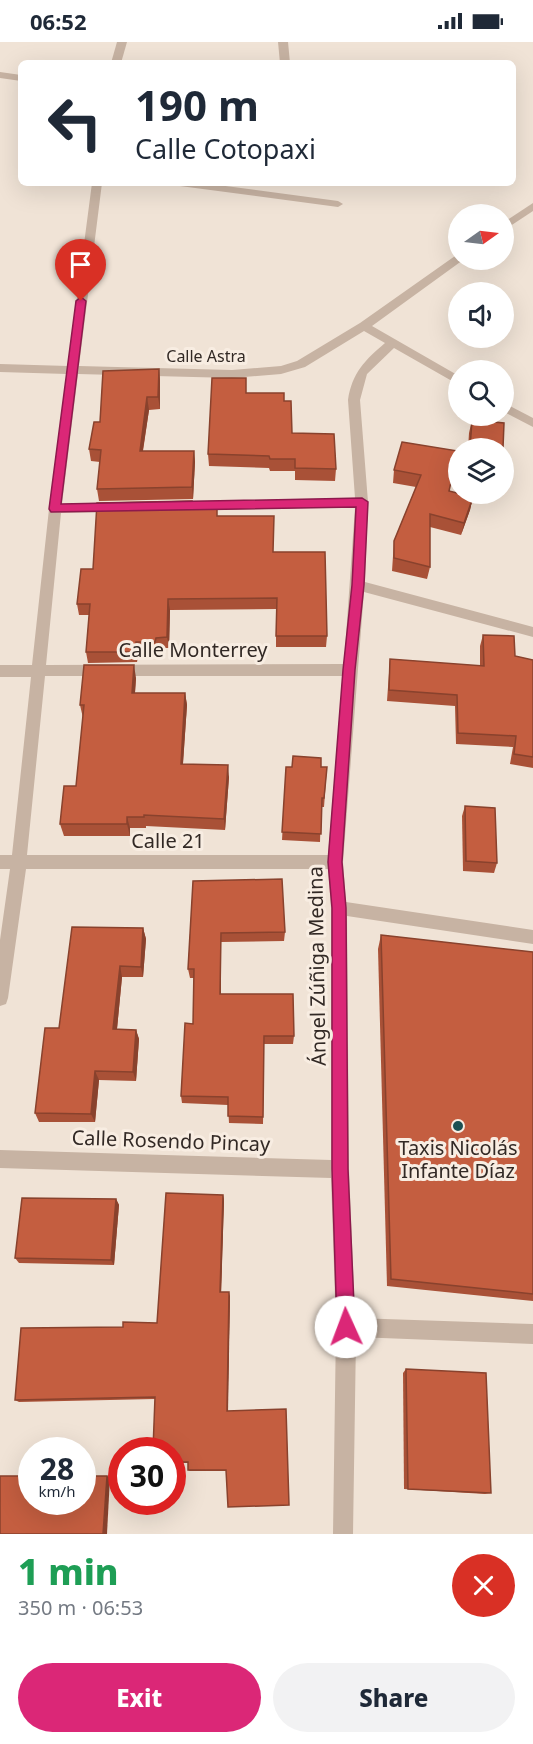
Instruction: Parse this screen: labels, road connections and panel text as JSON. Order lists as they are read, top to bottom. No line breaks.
{"streets":{"street":["Calle Astra","Calle Monterrey","Calle 21","Ángel Zúñiga Medina","Calle Rosendo Pincay"]},"crossings":[["Calle Monterrey","Ángel Zúñiga Medina"],["Calle 21","Ángel Zúñiga Medina"],["Ángel Zúñiga Medina","Calle Rosendo Pincay"]],"places":["Taxis Nicolás Infante Díaz"],"north":"right","page":{"status":"06:52","turn":["190 m","Calle Cotopaxi"],"speed":"28 km/h","limit":"30","heading":["1 min","350 m · 06:53"],"buttons":["Exit","Share"]}}
